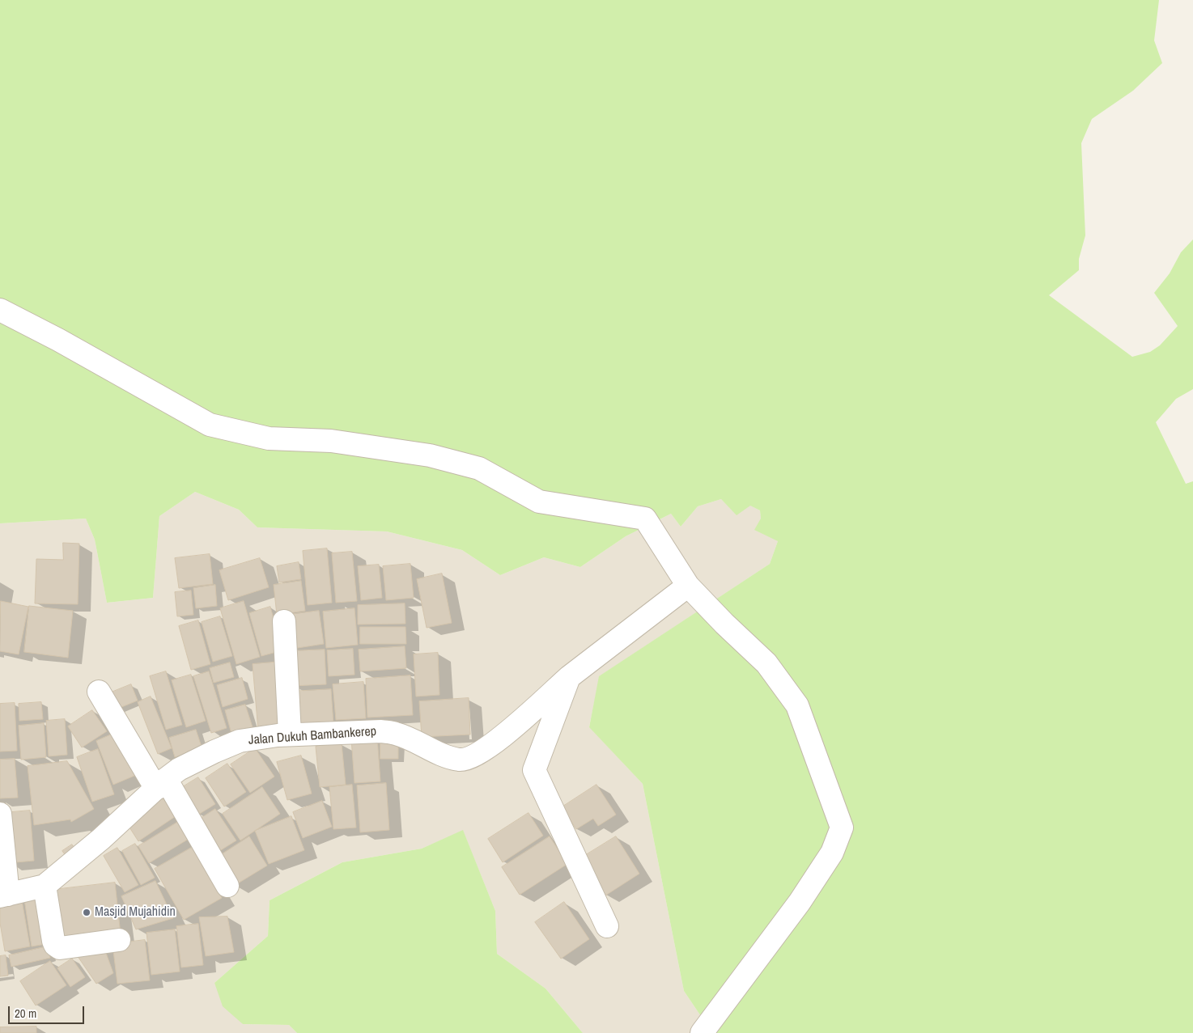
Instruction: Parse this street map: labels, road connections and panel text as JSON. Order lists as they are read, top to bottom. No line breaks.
{"streets":{"street":["Jalan Dukuh Bambankerep"]},"places":["Masjid Mujahidin"],"scale_bar":"20 m"}
